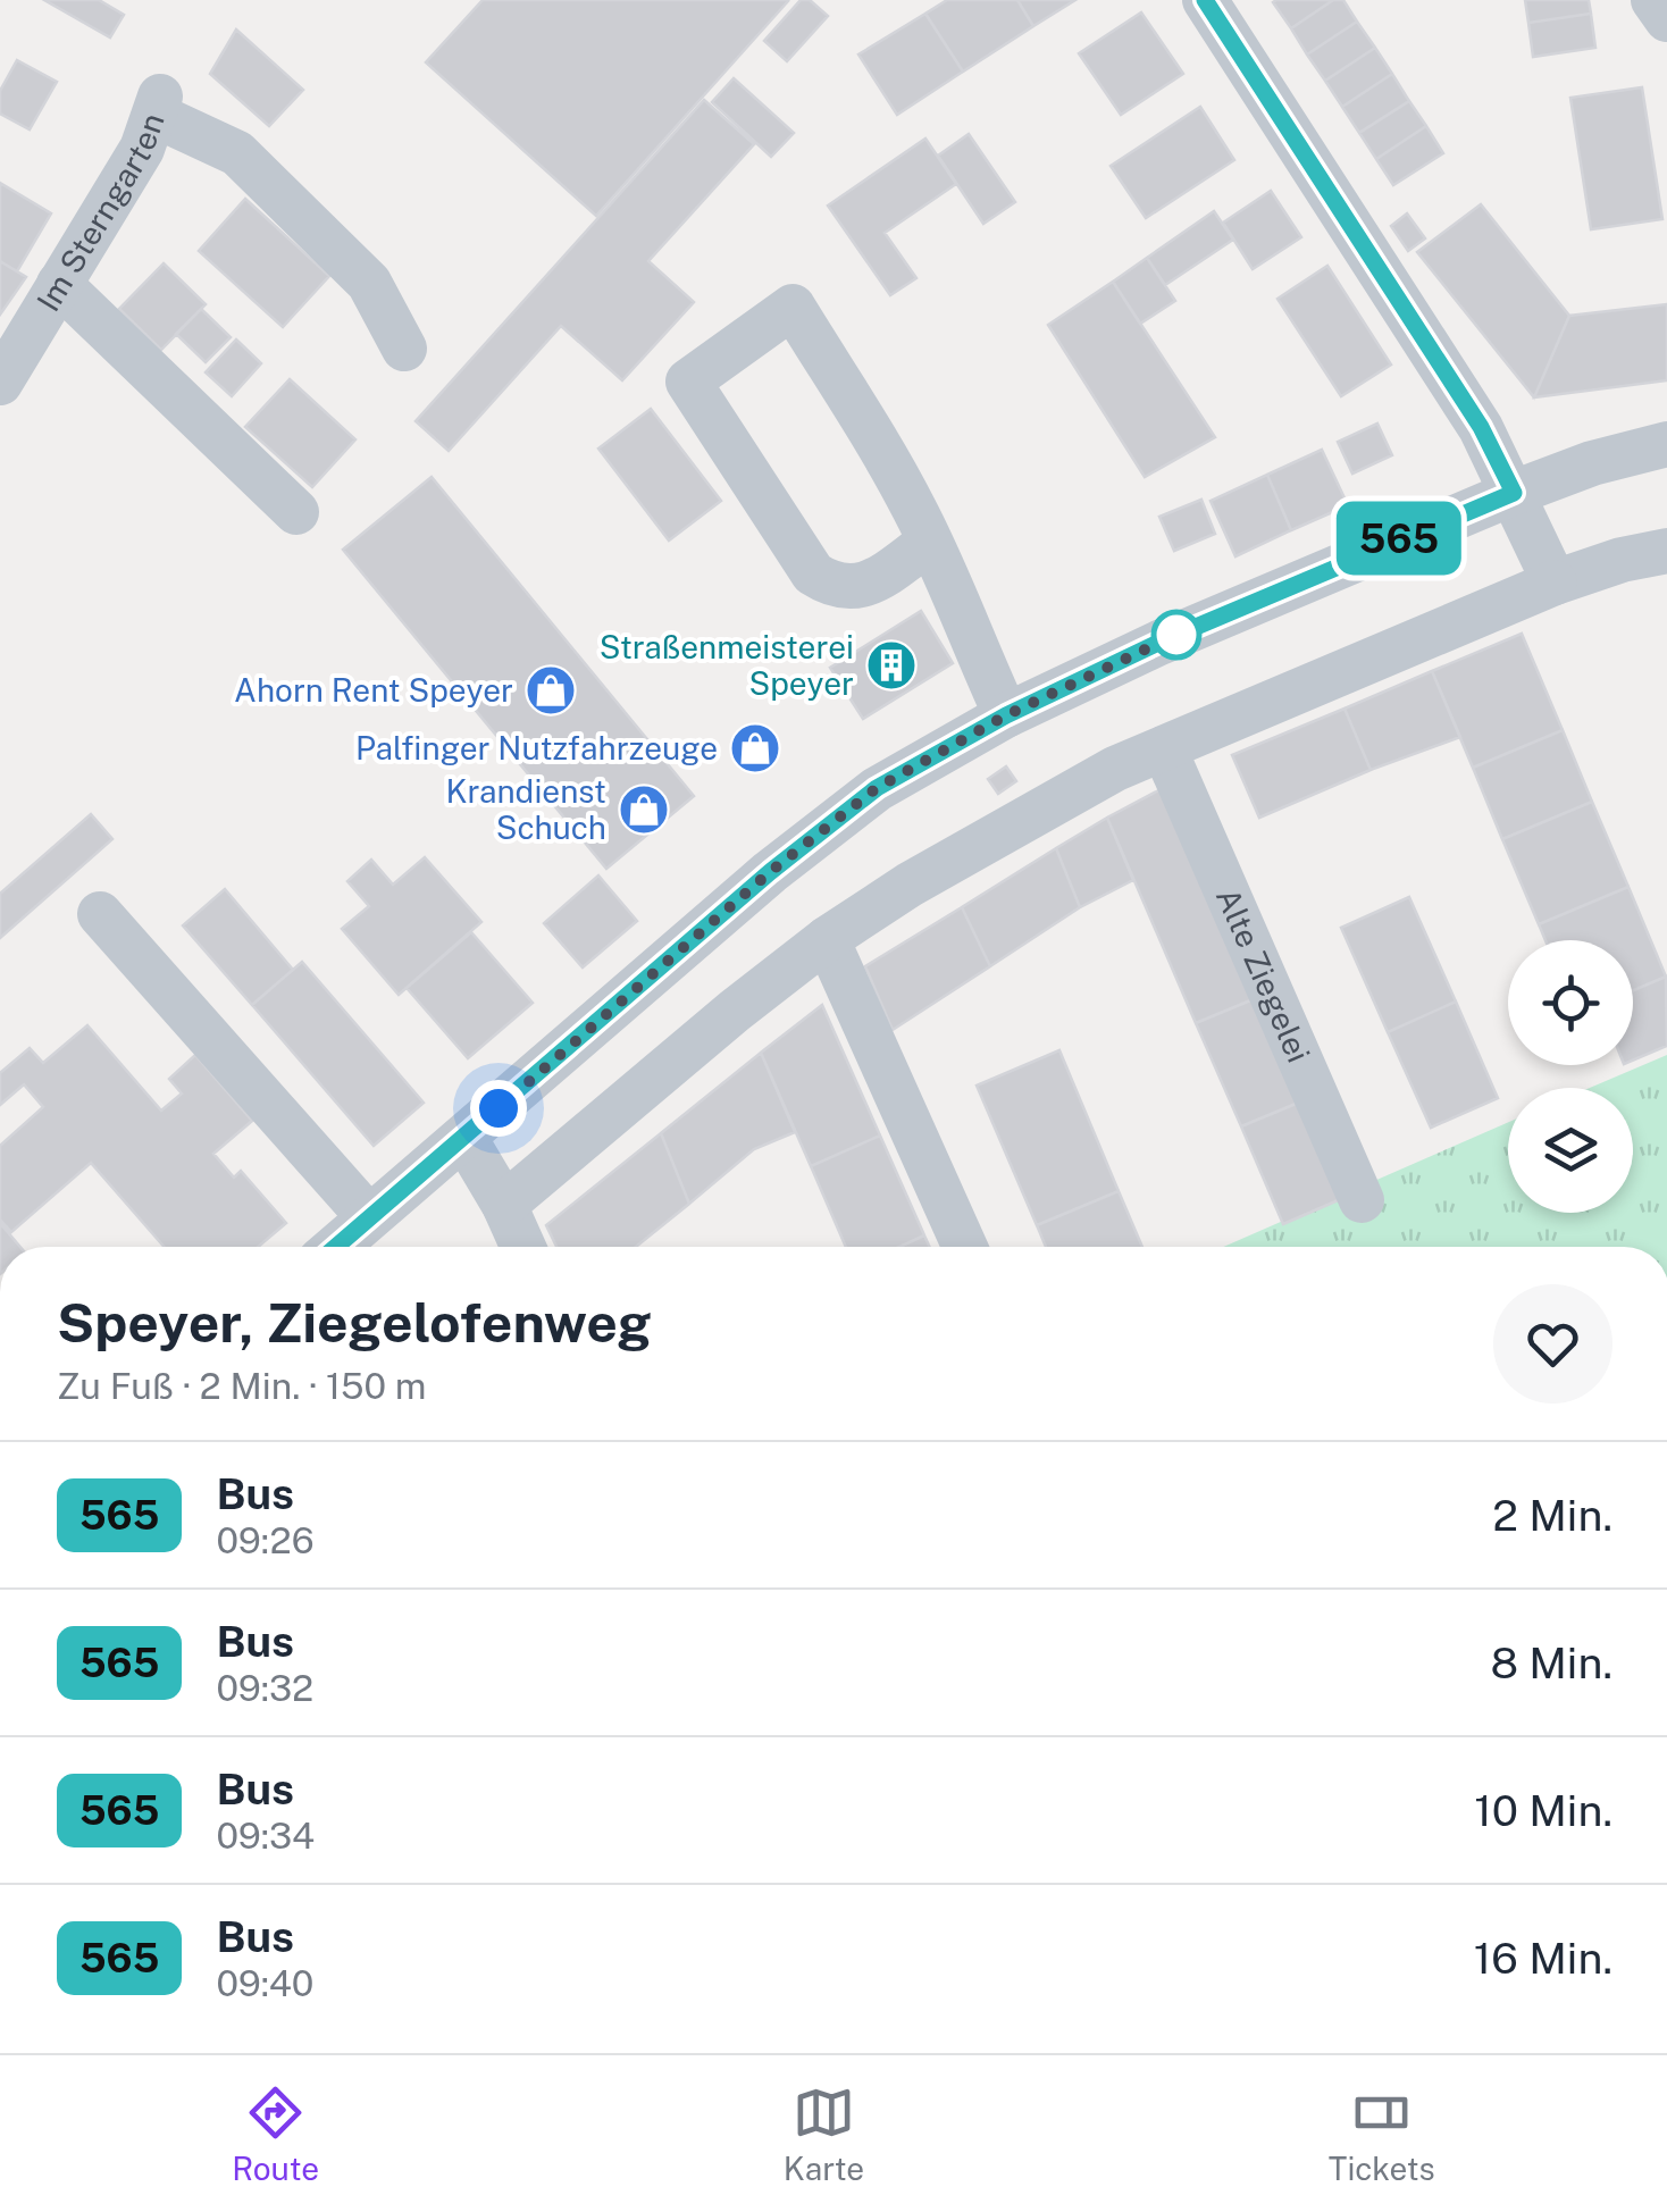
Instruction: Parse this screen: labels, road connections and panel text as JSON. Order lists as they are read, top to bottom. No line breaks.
{"streets":{"street":["Im Sterngarten","Alte Ziegelei"]},"places":{"building":["Straßenmeisterei Speyer"],"shop":["Ahorn Rent Speyer","Palfinger Nutzfahrzeuge","Krandienst Schuch"]},"lines":["bus line 565"],"page":{"on_map":"565","heading":["Speyer, Ziegelofenweg","Zu Fuß · 2 Min. · 150 m"],"list":[{"mark":"565","name":"Bus","note":"09:26","value":"2 Min."},{"mark":"565","name":"Bus","note":"09:32","value":"8 Min."},{"mark":"565","name":"Bus","note":"09:34","value":"10 Min."},{"mark":"565","name":"Bus","note":"09:40","value":"16 Min."}],"tabs":["Route","Karte","Tickets"]}}
